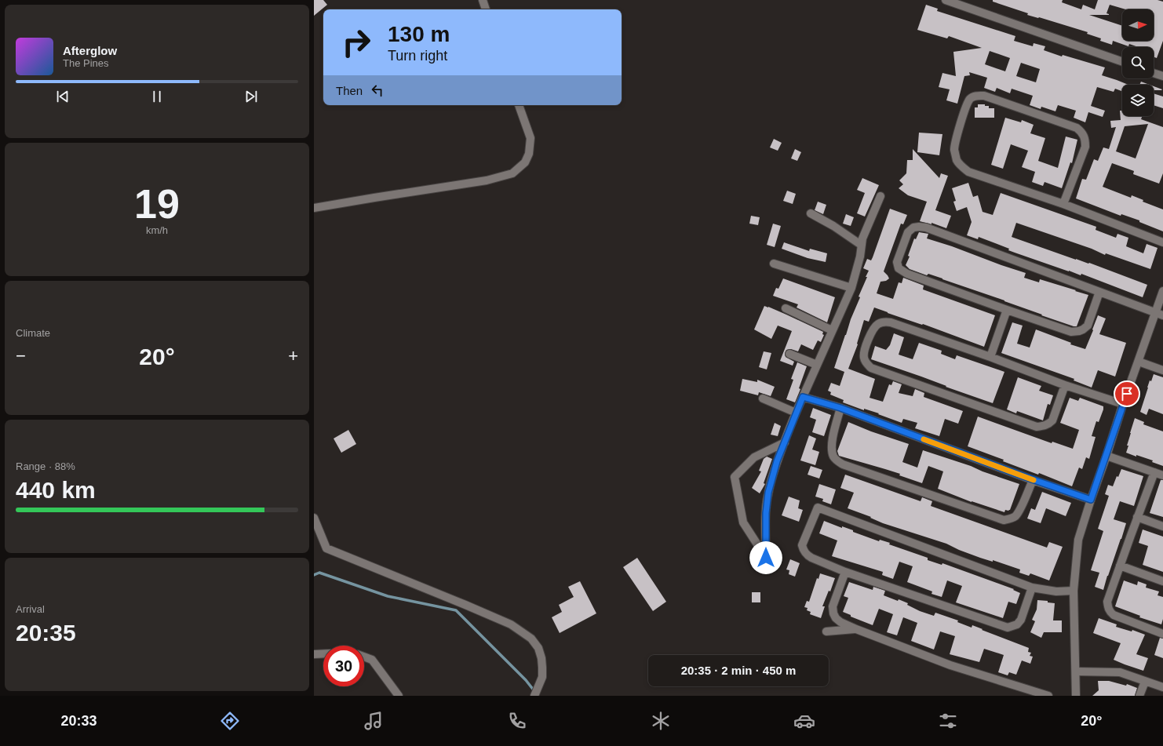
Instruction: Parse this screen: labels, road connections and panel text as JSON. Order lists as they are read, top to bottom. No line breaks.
{"north":"right","page":{"turn":["130 m","Turn right"],"song":["Afterglow","The Pines"],"then":"Then","tile":[["19","km/h"],"Climate",["Range · 88%","440 km"],["Arrival","20:35"]],"heat":["−","20°","+"],"limit":"30","trip":"20:35 · 2 min · 450 m","tabs":["20:33","20°"]}}
